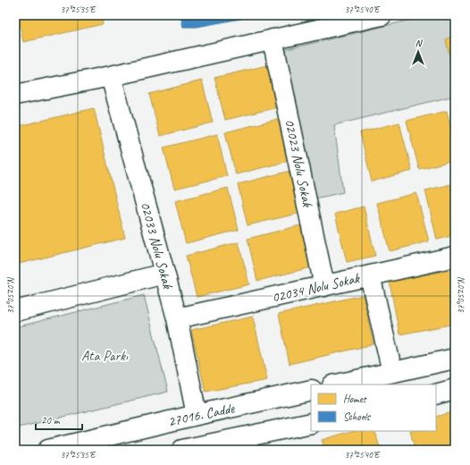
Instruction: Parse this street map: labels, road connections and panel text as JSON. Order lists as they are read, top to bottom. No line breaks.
{"streets":{"street":["02023 Nolu Sokak","02033 Nolu Sokak","02034 Nolu Sokak","27016. Cadde"]},"crossings":[["02023 Nolu Sokak","02034 Nolu Sokak"],["02033 Nolu Sokak","02034 Nolu Sokak"],["02033 Nolu Sokak","27016. Cadde"]],"parks":["Ata Parkı"],"legend":["Homes","Schools"],"scale_bar":"20 m","north":"top","coordinates":["37°25'35\"E","37°25'40\"E","37°05'20\"N"]}
